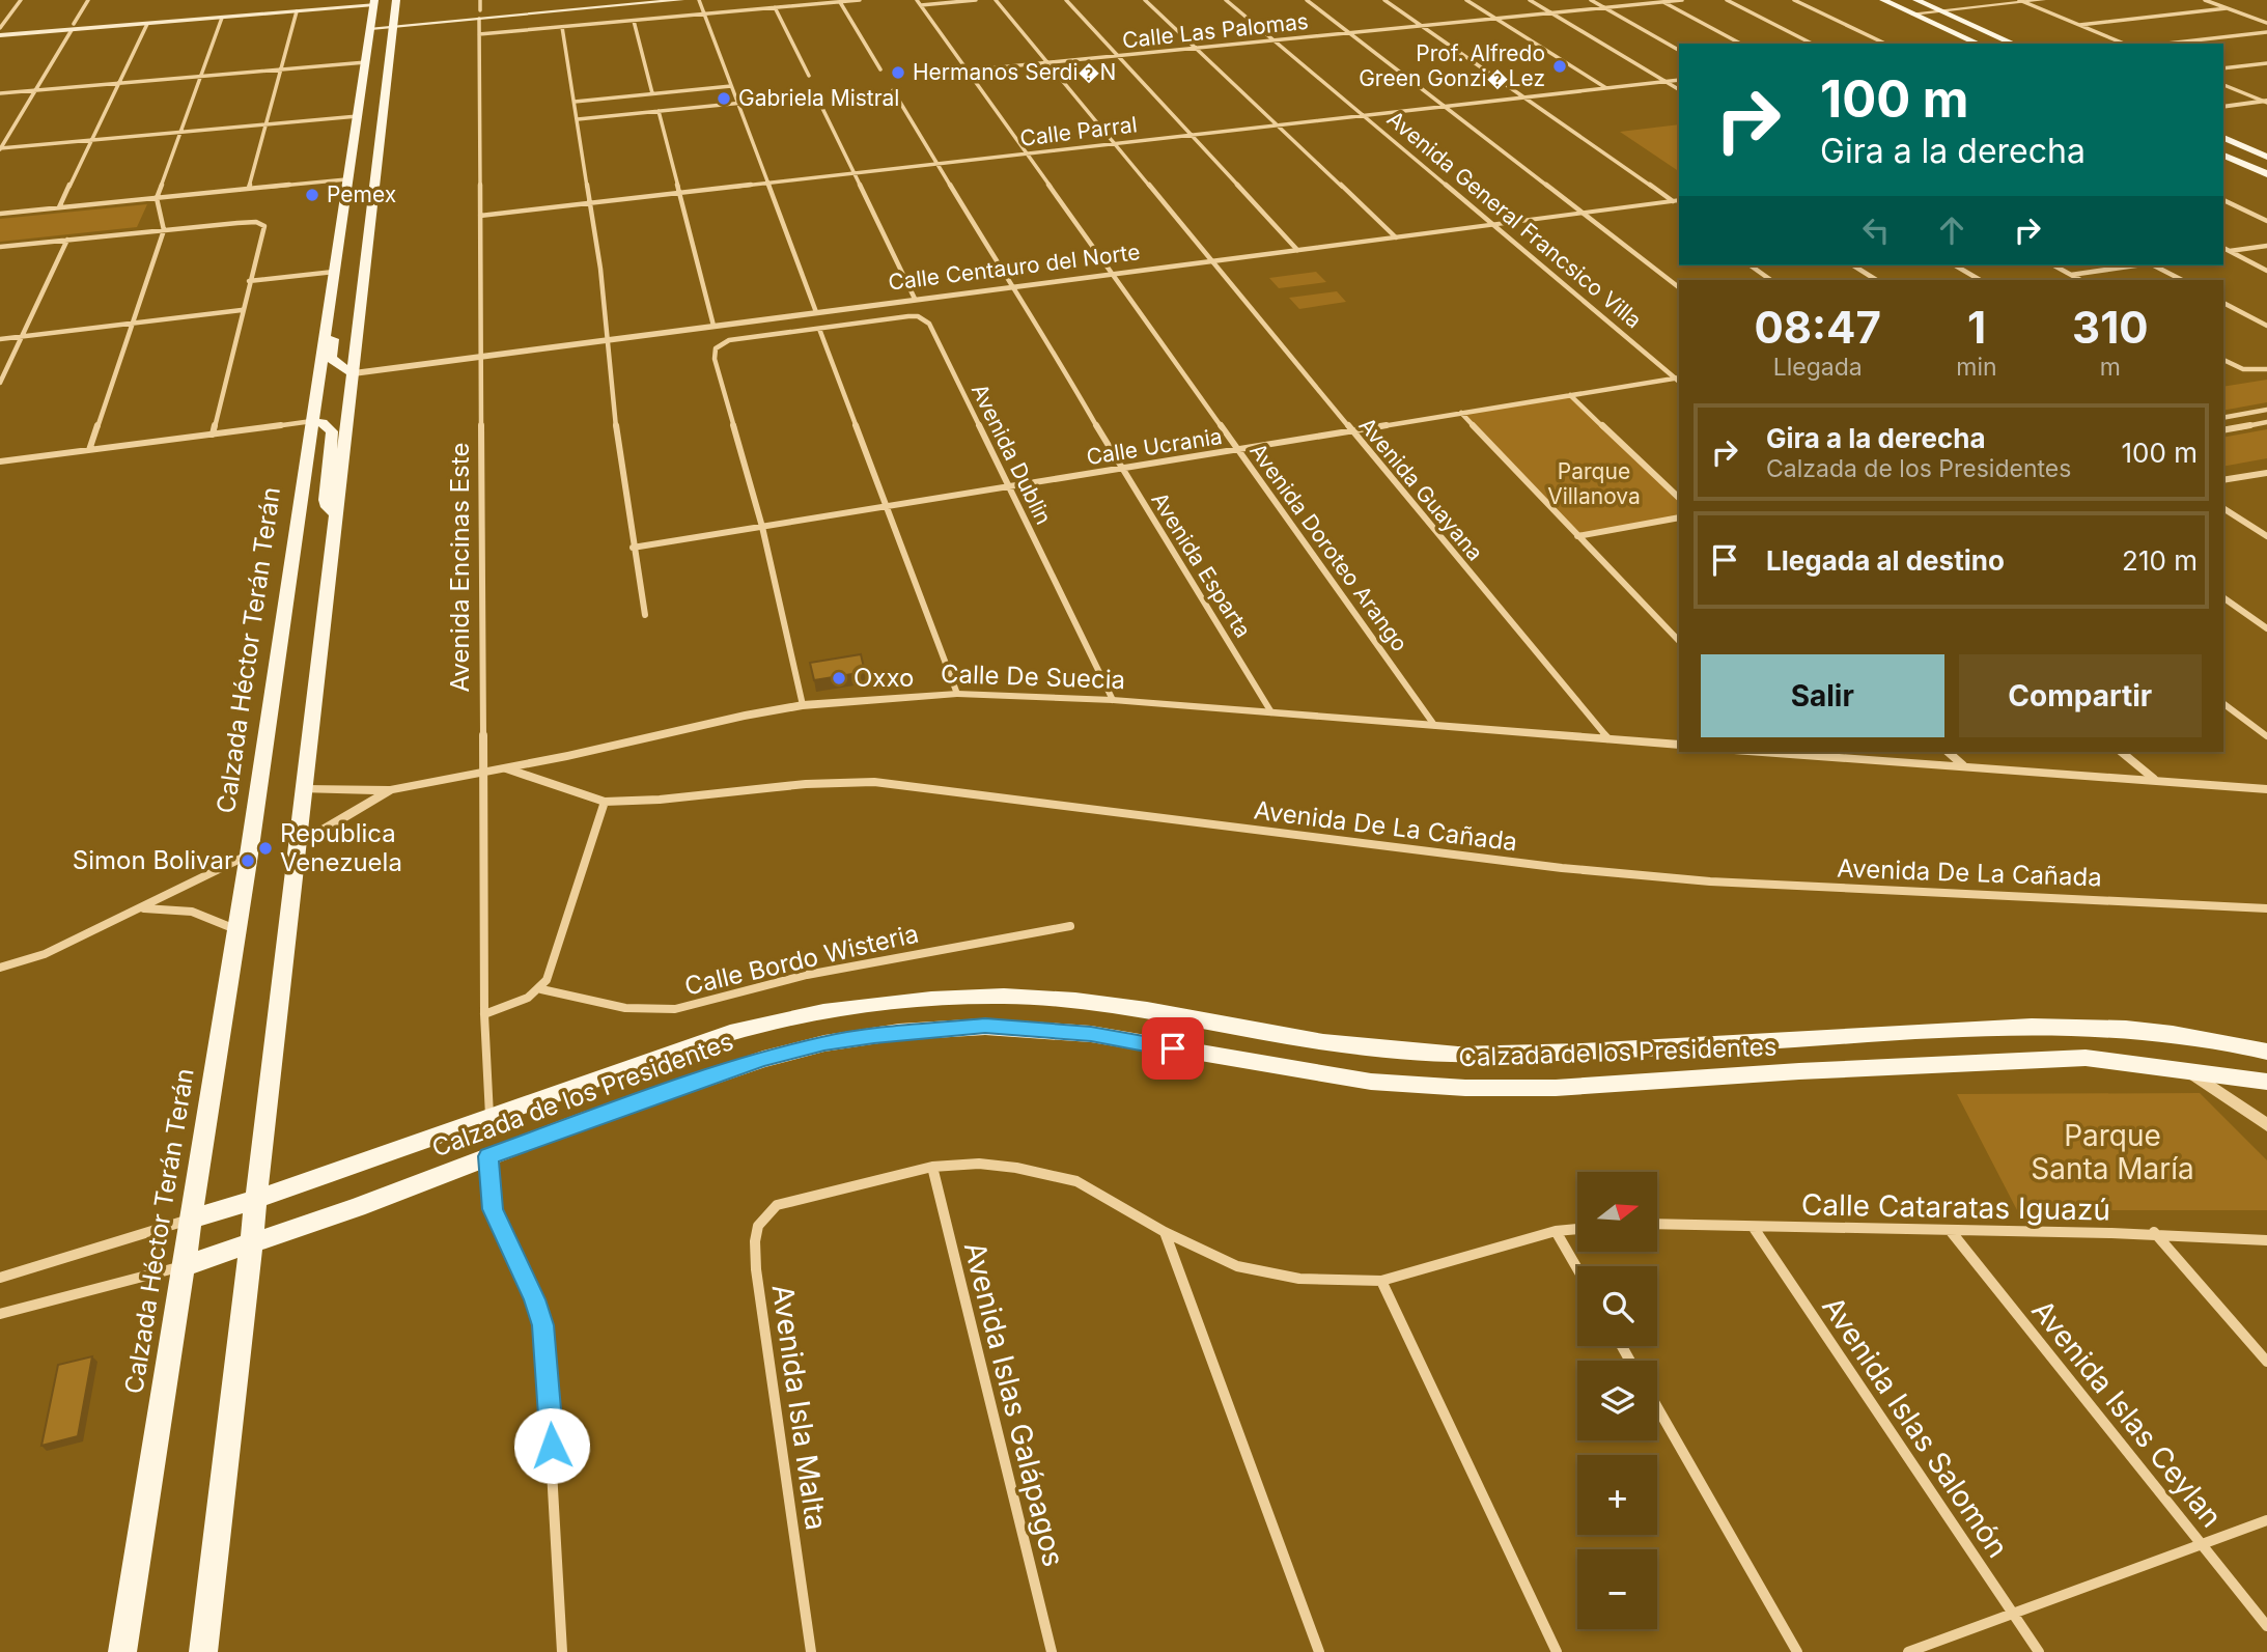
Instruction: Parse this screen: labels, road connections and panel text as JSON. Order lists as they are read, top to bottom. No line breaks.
{"streets":{"main road":["Calzada Héctor Terán Terán","Calzada de los Presidentes"],"street":["Calle Las Palomas","Calle Parral","Avenida General Francsico Villa","Calle Centauro del Norte","Calle Ucrania","Avenida Dublin","Avenida Guayana","Avenida Doroteo Arango","Avenida Esparta","Avenida Encinas Este","Calle De Suecia","Avenida De La Cañada","Calle Bordo Wisteria","Calle Cataratas Iguazú","Avenida Islas Galápagos","Avenida Isla Malta","Avenida Islas Ceylan","Avenida Islas Salomón"]},"crossings":[["Calle Las Palomas","Avenida General Francsico Villa"],["Calle Las Palomas","Avenida Guayana"],["Calle Las Palomas","Avenida Doroteo Arango"],["Calle Parral","Avenida General Francsico Villa"],["Calle Parral","Avenida Guayana"],["Calle Parral","Avenida Doroteo Arango"],["Calle Parral","Avenida Esparta"],["Calle Parral","Avenida Encinas Este"],["Avenida General Francsico Villa","Calle Centauro del Norte"],["Avenida General Francsico Villa","Calle Ucrania"],["Calle Centauro del Norte","Avenida Guayana"],["Calle Centauro del Norte","Avenida Doroteo Arango"],["Calle Centauro del Norte","Avenida Esparta"],["Calle Centauro del Norte","Avenida Encinas Este"],["Calle Ucrania","Avenida Dublin"],["Calle Ucrania","Avenida Guayana"],["Calle Ucrania","Avenida Doroteo Arango"],["Calle Ucrania","Avenida Esparta"],["Avenida Dublin","Calle De Suecia"],["Avenida Guayana","Calle De Suecia"],["Avenida Doroteo Arango","Calle De Suecia"],["Avenida Esparta","Calle De Suecia"],["Avenida Encinas Este","Calle De Suecia"],["Avenida Encinas Este","Calzada de los Presidentes"],["Calzada Héctor Terán Terán","Calzada de los Presidentes"],["Calle De Suecia","Avenida De La Cañada"],["Calle Cataratas Iguazú","Avenida Islas Ceylan"],["Calle Cataratas Iguazú","Avenida Islas Salomón"],["Avenida Islas Galápagos","Avenida Isla Malta"]],"parks":["Parque Villanova","Parque Santa María"],"places":["Prof. Alfredo Green Gonzi�Lez","Hermanos Serdi�N","Gabriela Mistral","Pemex","Oxxo","Republica Venezuela","Simon Bolivar"],"north":"right","page":{"turn":["100 m","Gira a la derecha"],"eta":["08:47","Llegada","1","min","310","m"],"list":[{"name":"Gira a la derecha","note":"Calzada de los Presidentes","value":"100 m"},{"name":"Llegada al destino","value":"210 m"}],"buttons":["Salir","Compartir"],"map_buttons":["+","−"]}}
